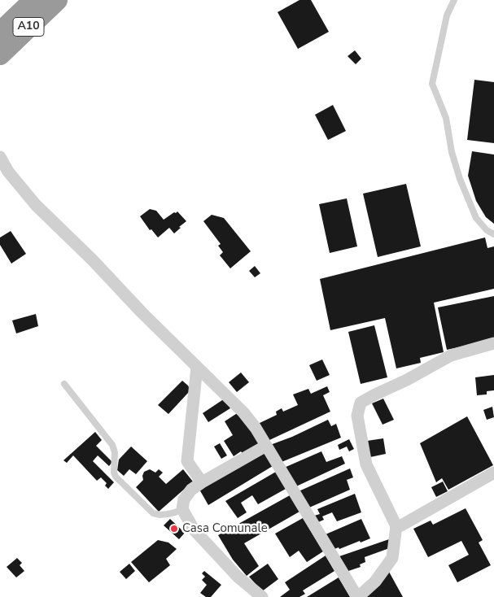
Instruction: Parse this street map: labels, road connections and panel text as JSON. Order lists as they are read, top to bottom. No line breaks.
{"streets":{"highway":["A10"]},"places":["Casa Comunale"]}
